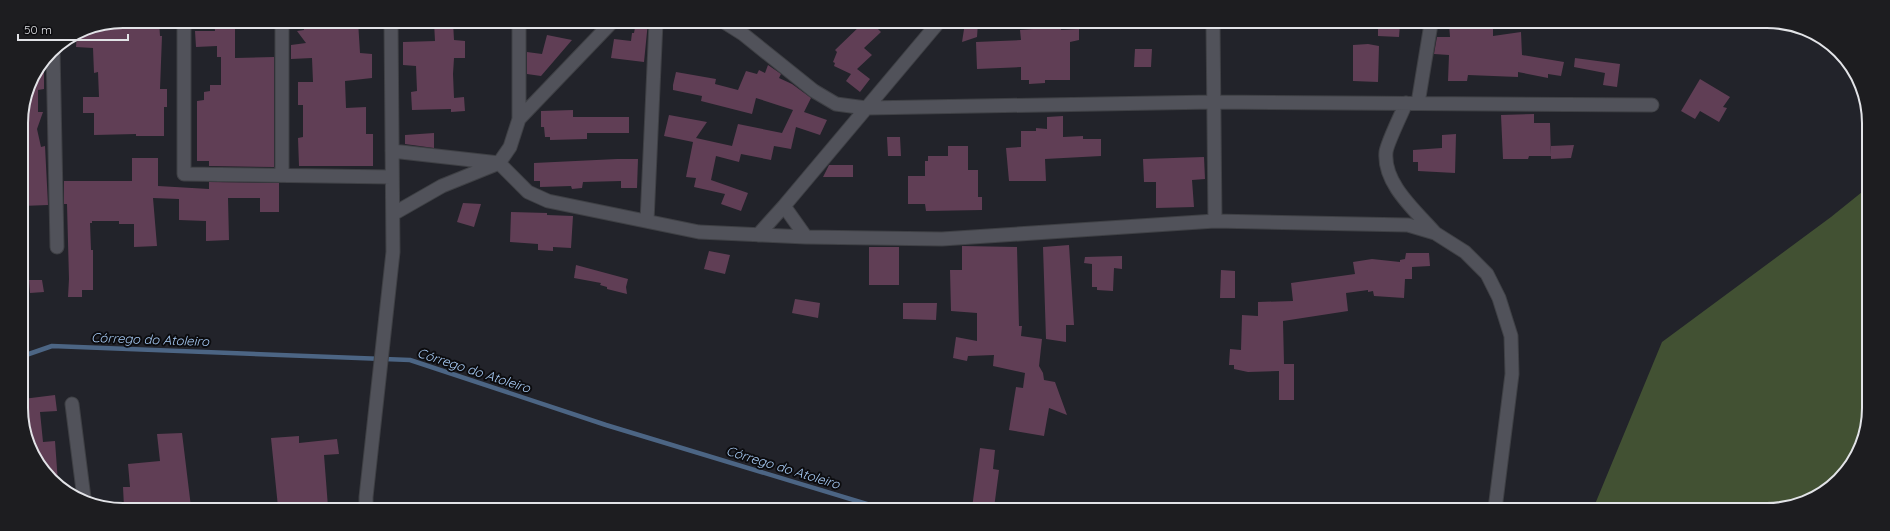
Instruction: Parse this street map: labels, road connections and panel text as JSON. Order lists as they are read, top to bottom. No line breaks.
{"water":["Córrego do Atoleiro"],"scale_bar":"50 m"}
